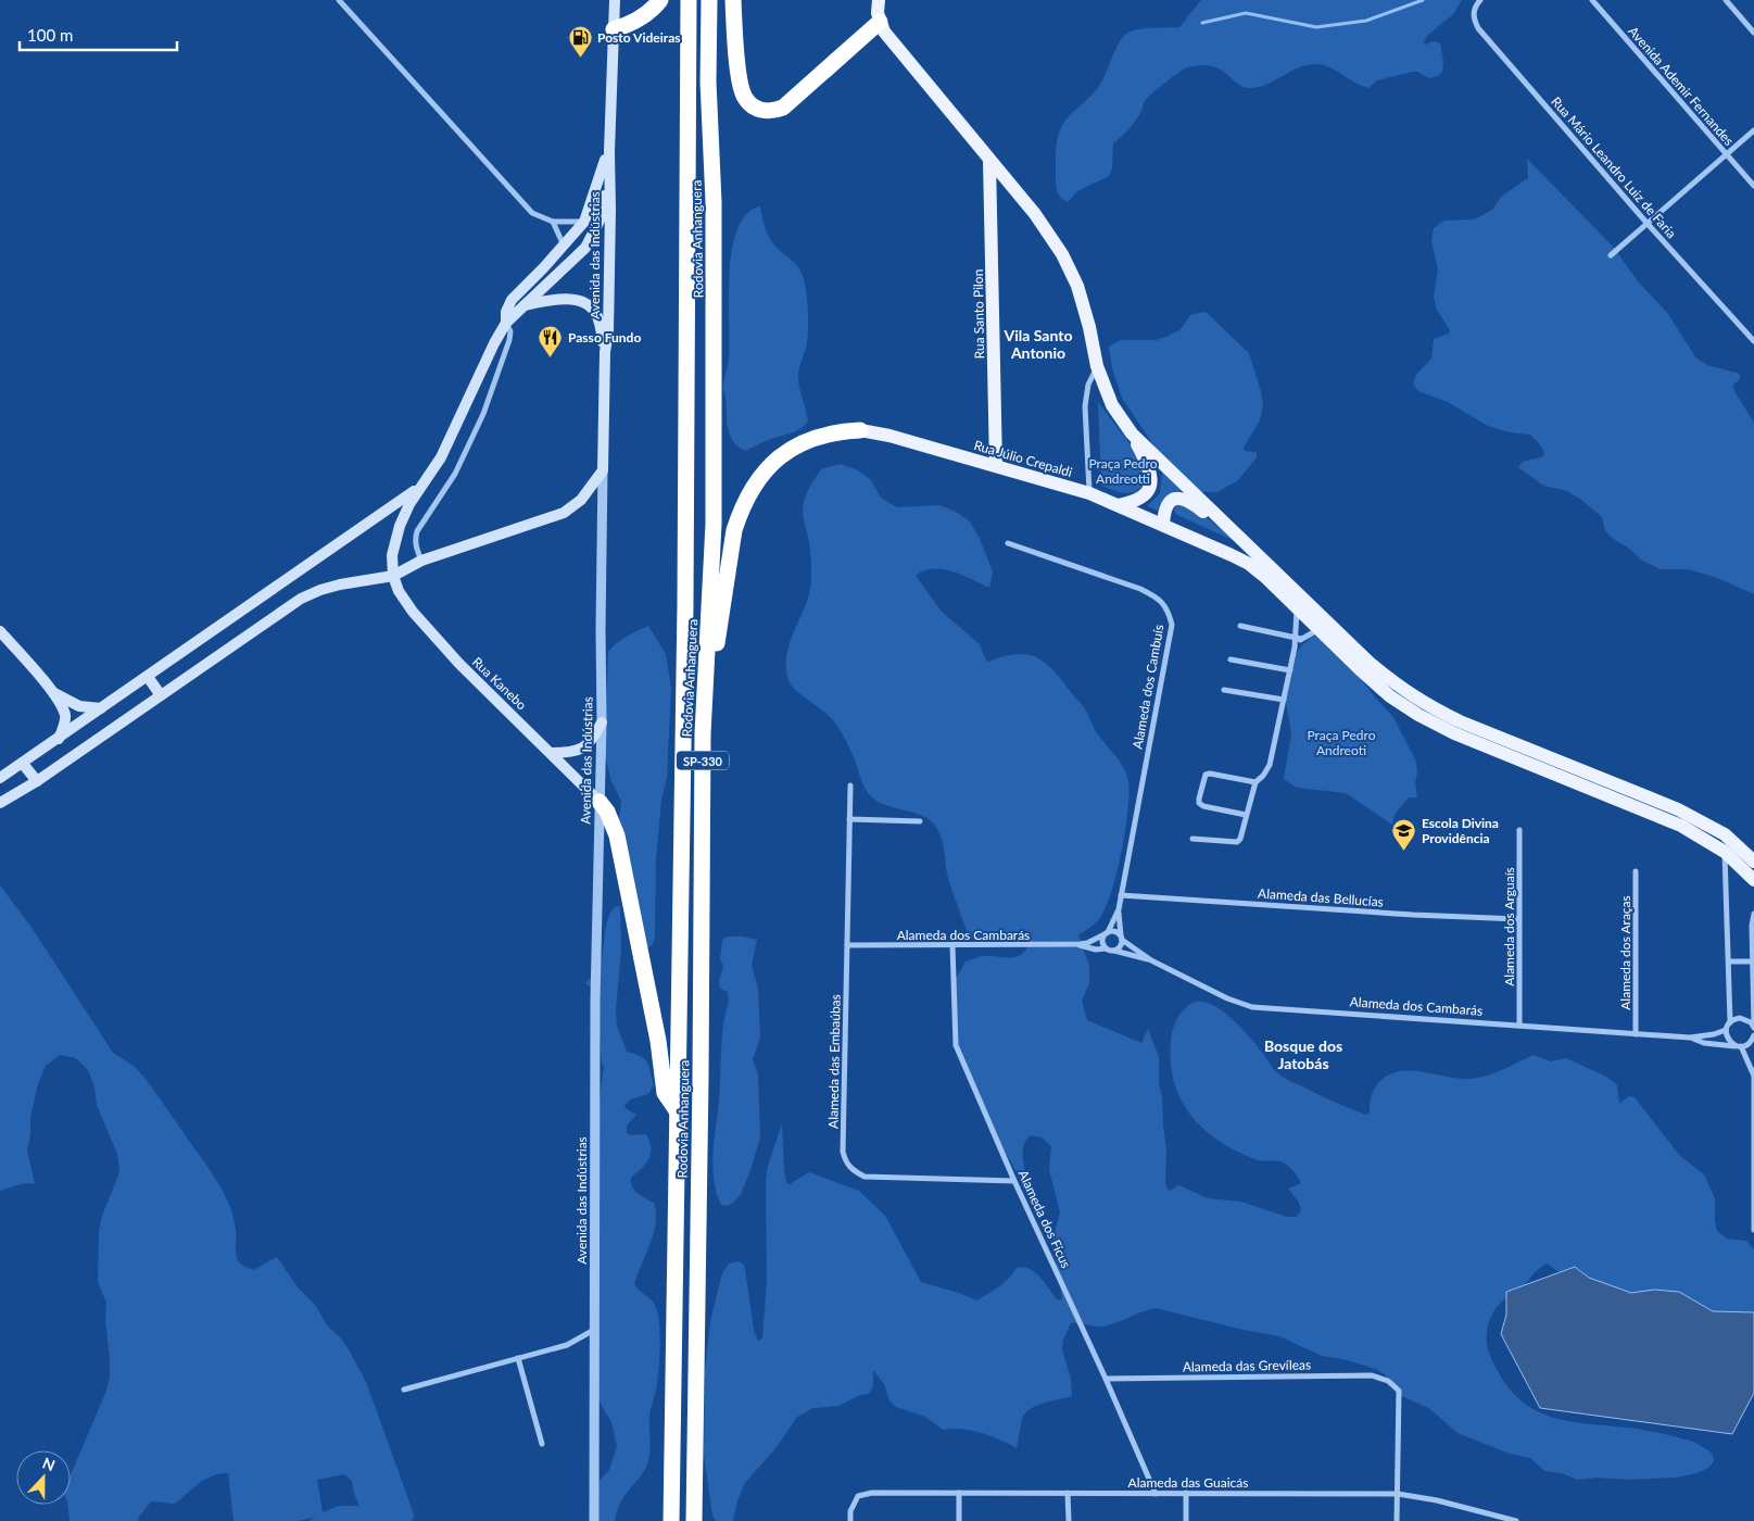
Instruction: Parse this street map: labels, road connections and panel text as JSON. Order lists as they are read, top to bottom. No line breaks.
{"streets":{"highway":["Rodovia Anhanguera","SP-330"],"main road":["Avenida das Indústrias","Rua Santo Pilon","Rua Júlio Crepaldi","Rua Kanebo"],"street":["Avenida Ademir Fernandes","Rua Mário Leandro Luiz de Faria","Alameda dos Cambuís","Alameda das Bellucías","Alameda dos Arguaís","Alameda dos Cambarás","Alameda dos Araças","Alameda das Embaúbas","Alameda dos Fícus","Alameda das Grevíleas","Alameda das Guaicás"]},"crossings":[["Avenida das Indústrias","Rua Kanebo"],["Rua Santo Pilon","Rua Júlio Crepaldi"],["Alameda dos Cambuís","Alameda das Bellucías"],["Alameda dos Cambuís","Alameda dos Cambarás"],["Alameda das Bellucías","Alameda dos Arguaís"],["Alameda dos Arguaís","Alameda dos Cambarás"],["Alameda dos Cambarás","Alameda dos Araças"],["Alameda dos Cambarás","Alameda das Embaúbas"],["Alameda dos Cambarás","Alameda dos Fícus"],["Alameda das Embaúbas","Alameda dos Fícus"],["Alameda dos Fícus","Alameda das Grevíleas"],["Alameda dos Fícus","Alameda das Guaicás"],["Alameda das Grevíleas","Alameda das Guaicás"]],"districts":["Vila Santo Antonio","Bosque dos Jatobás"],"parks":["Praça Pedro Andreotti","Praça Pedro Andreoti"],"places":{"fuel station":["Posto Videiras"],"restaurant":["Passo Fundo"],"school or university":["Escola Divina Providência"]},"scale_bar":"100 m","north":"top"}
